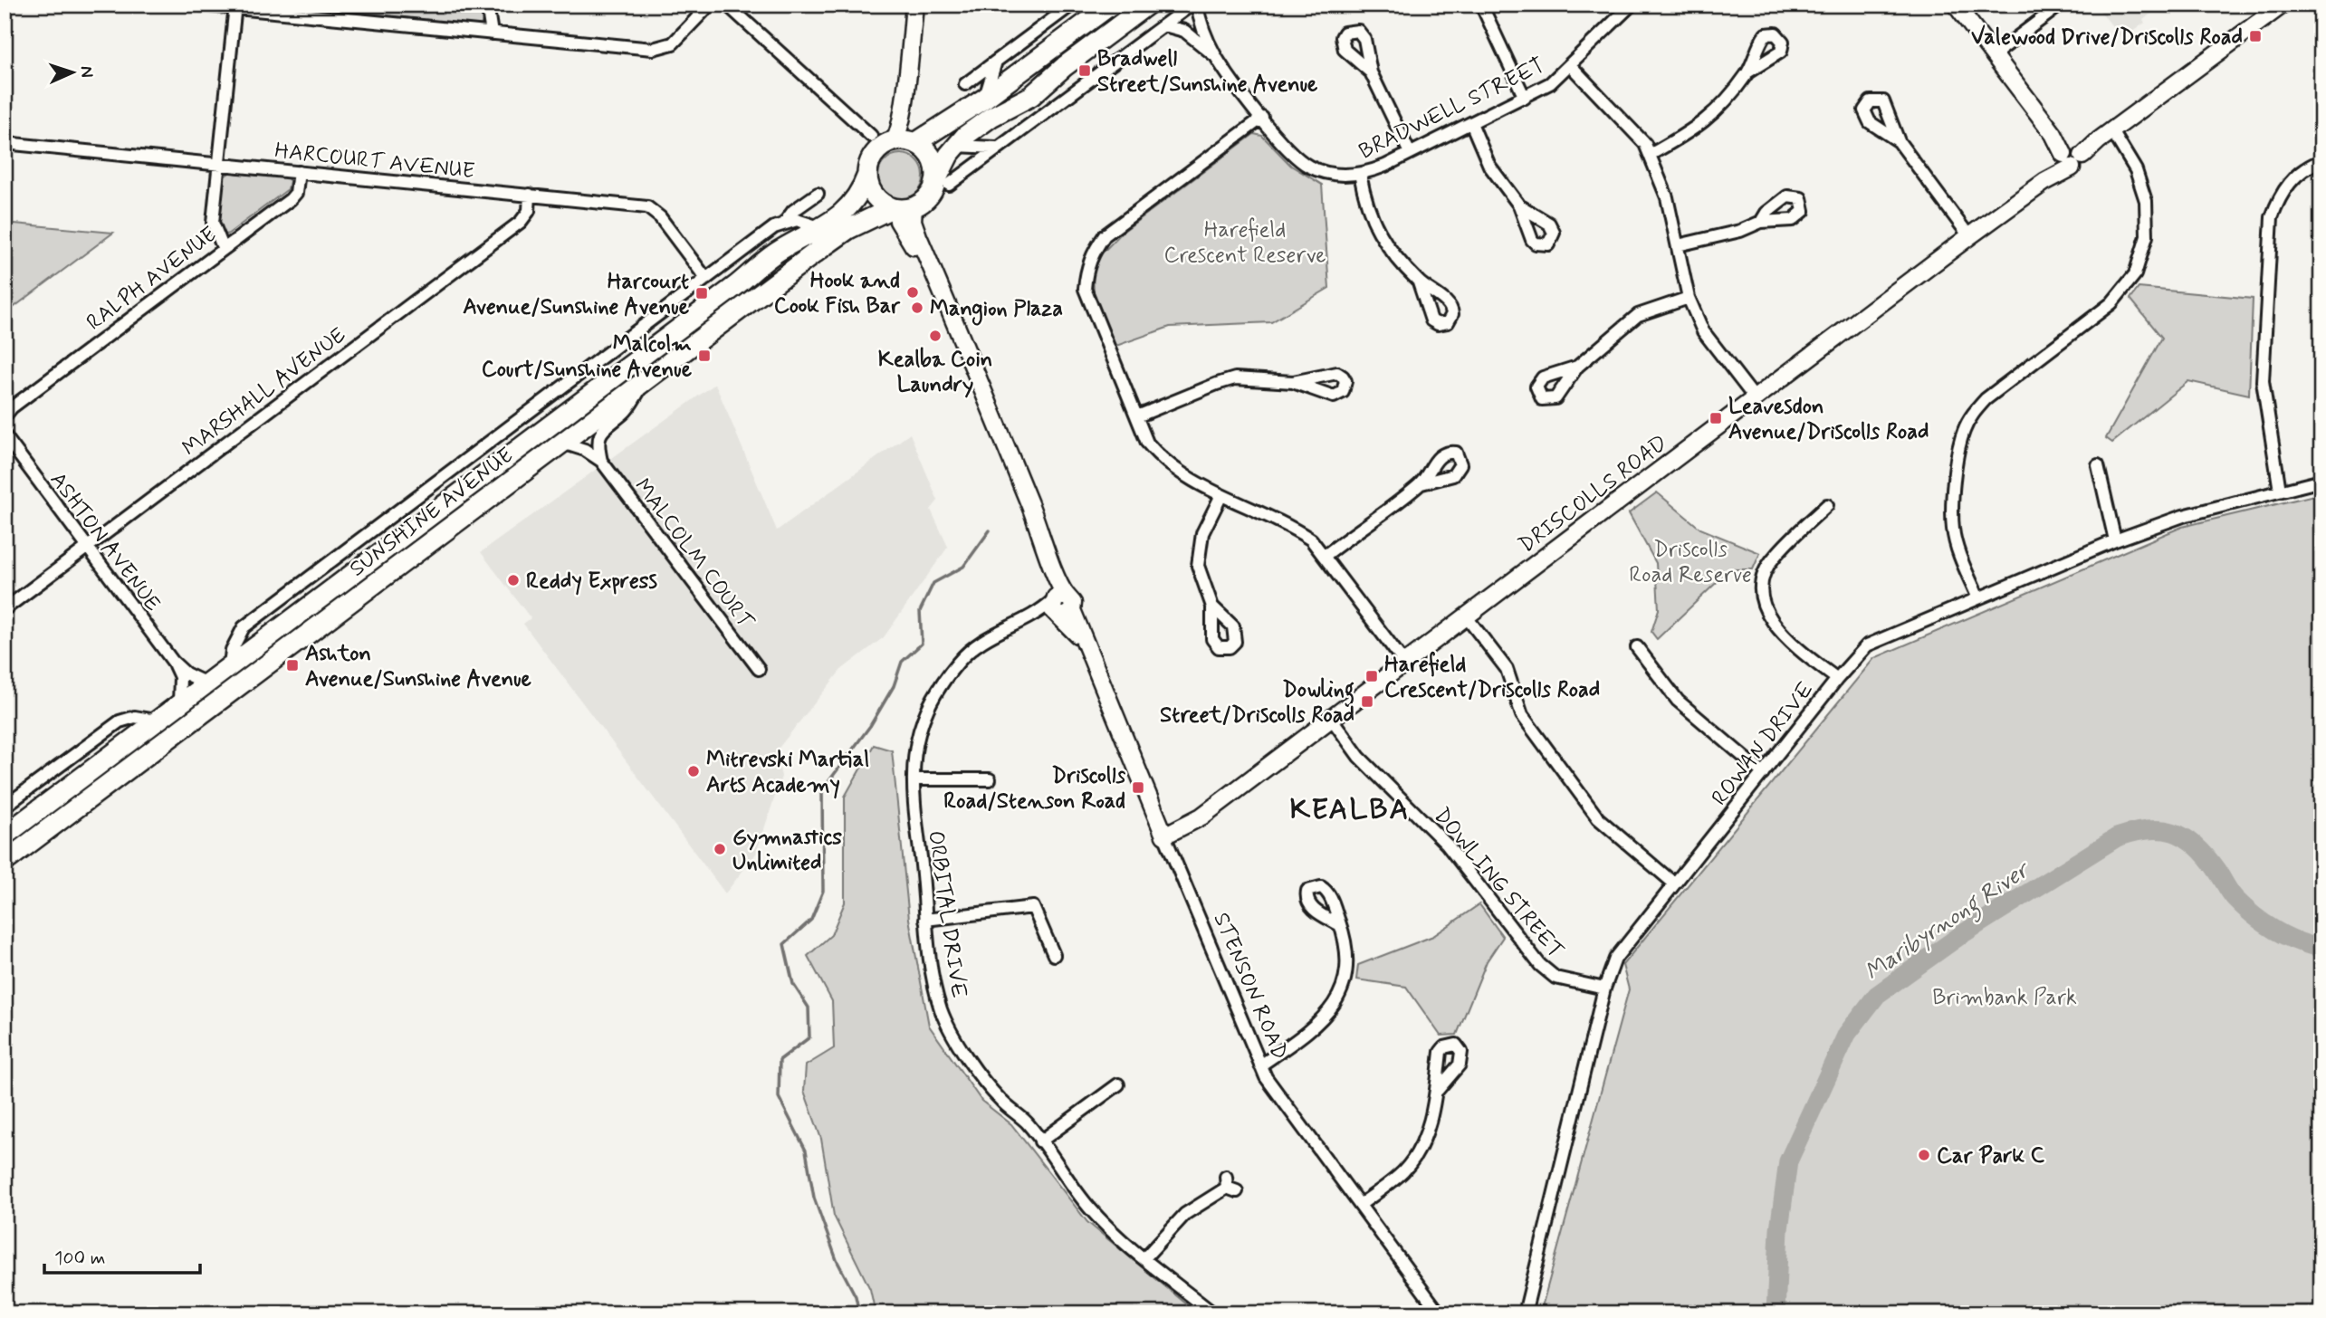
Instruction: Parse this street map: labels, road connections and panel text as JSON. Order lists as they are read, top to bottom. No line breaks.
{"streets":{"main road":["SUNSHINE AVENUE"],"street":["BRADWELL STREET","HARCOURT AVENUE","RALPH AVENUE","MARSHALL AVENUE","DRISCOLLS ROAD","ASHTON AVENUE","MALCOLM COURT","ROWAN DRIVE","DOWLING STREET","ORBITAL DRIVE","STENSON ROAD"]},"crossings":[["HARCOURT AVENUE","RALPH AVENUE"],["HARCOURT AVENUE","MARSHALL AVENUE"],["MARSHALL AVENUE","ASHTON AVENUE"],["DRISCOLLS ROAD","DOWLING STREET"],["DRISCOLLS ROAD","STENSON ROAD"],["SUNSHINE AVENUE","ASHTON AVENUE"],["SUNSHINE AVENUE","MALCOLM COURT"],["SUNSHINE AVENUE","STENSON ROAD"],["ROWAN DRIVE","DOWLING STREET"],["ORBITAL DRIVE","STENSON ROAD"]],"districts":["KEALBA"],"water":["Maribyrnong River"],"parks":["Harefield Crescent Reserve","Driscolls Road Reserve","Brimbank Park"],"places":{"transit":["Valewood Drive/Driscolls Road","Bradwell Street/Sunshine Avenue","Harcourt Avenue/Sunshine Avenue","Malcolm Court/Sunshine Avenue","Leavesdon Avenue/Driscolls Road","Ashton Avenue/Sunshine Avenue","Harefield Crescent/Driscolls Road","Dowling Street/Driscolls Road","Driscolls Road/Stenson Road"],"other":["Hook and Cook Fish Bar","Mangion Plaza","Kealba Coin Laundry","Reddy Express","Mitrevski Martial Arts Academy","Gymnastics Unlimited","Car Park C"]},"scale_bar":"100 m","north":"right"}
